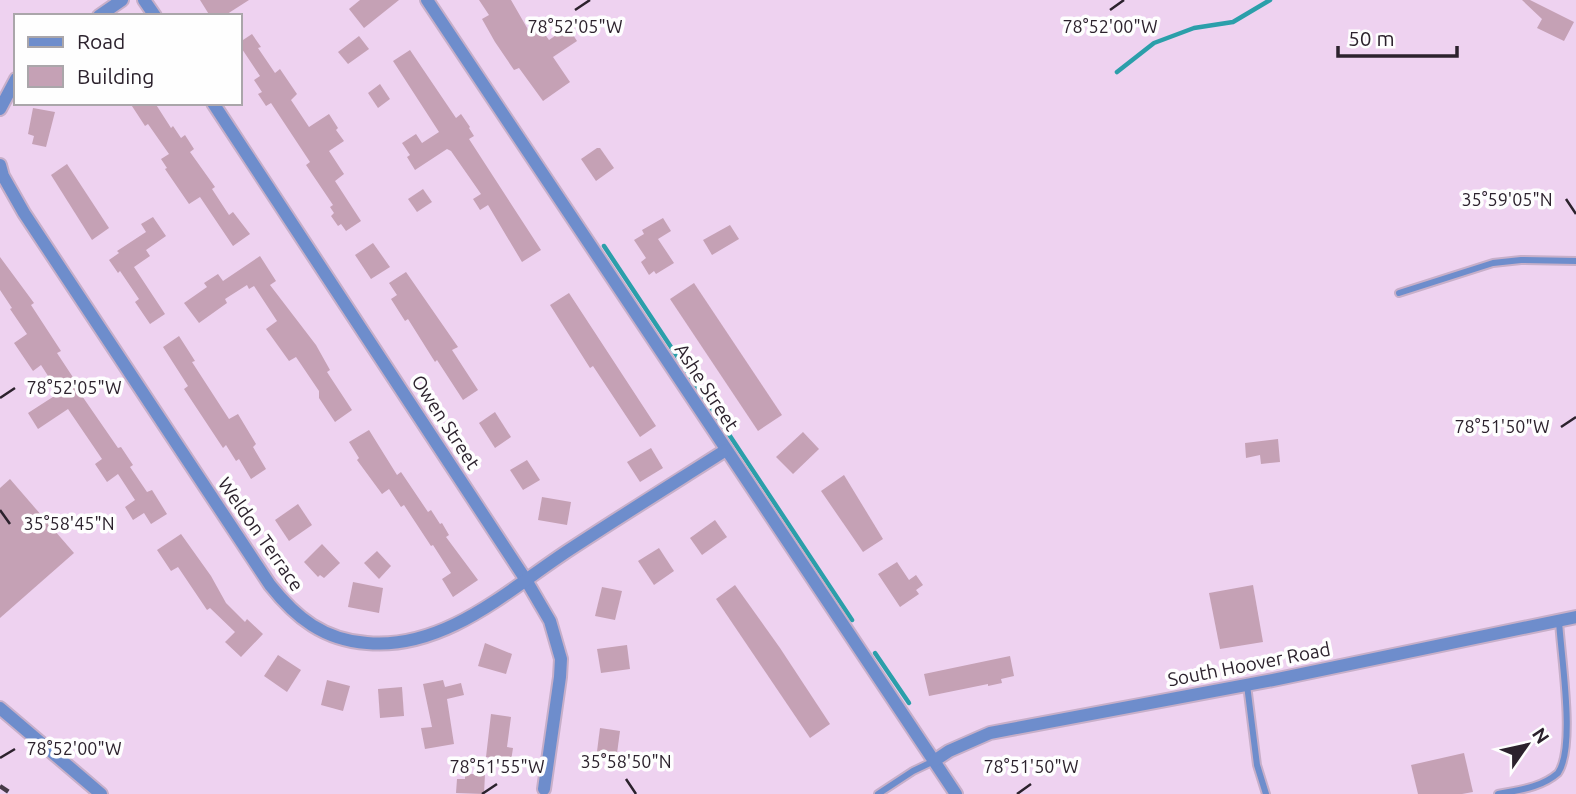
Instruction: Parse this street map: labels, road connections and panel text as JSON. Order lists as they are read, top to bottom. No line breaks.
{"streets":{"street":["Ashe Street","Owen Street","Weldon Terrace","South Hoover Road"]},"crossings":[["Ashe Street","Weldon Terrace"],["Ashe Street","South Hoover Road"],["Owen Street","Weldon Terrace"]],"legend":["Road","Building"],"scale_bar":"50 m","north":"top right","coordinates":["78°52'05\"W","78°52'00\"W","35°59'05\"N","78°51'50\"W","35°58'45\"N","35°58'50\"N","78°51'55\"W"]}
